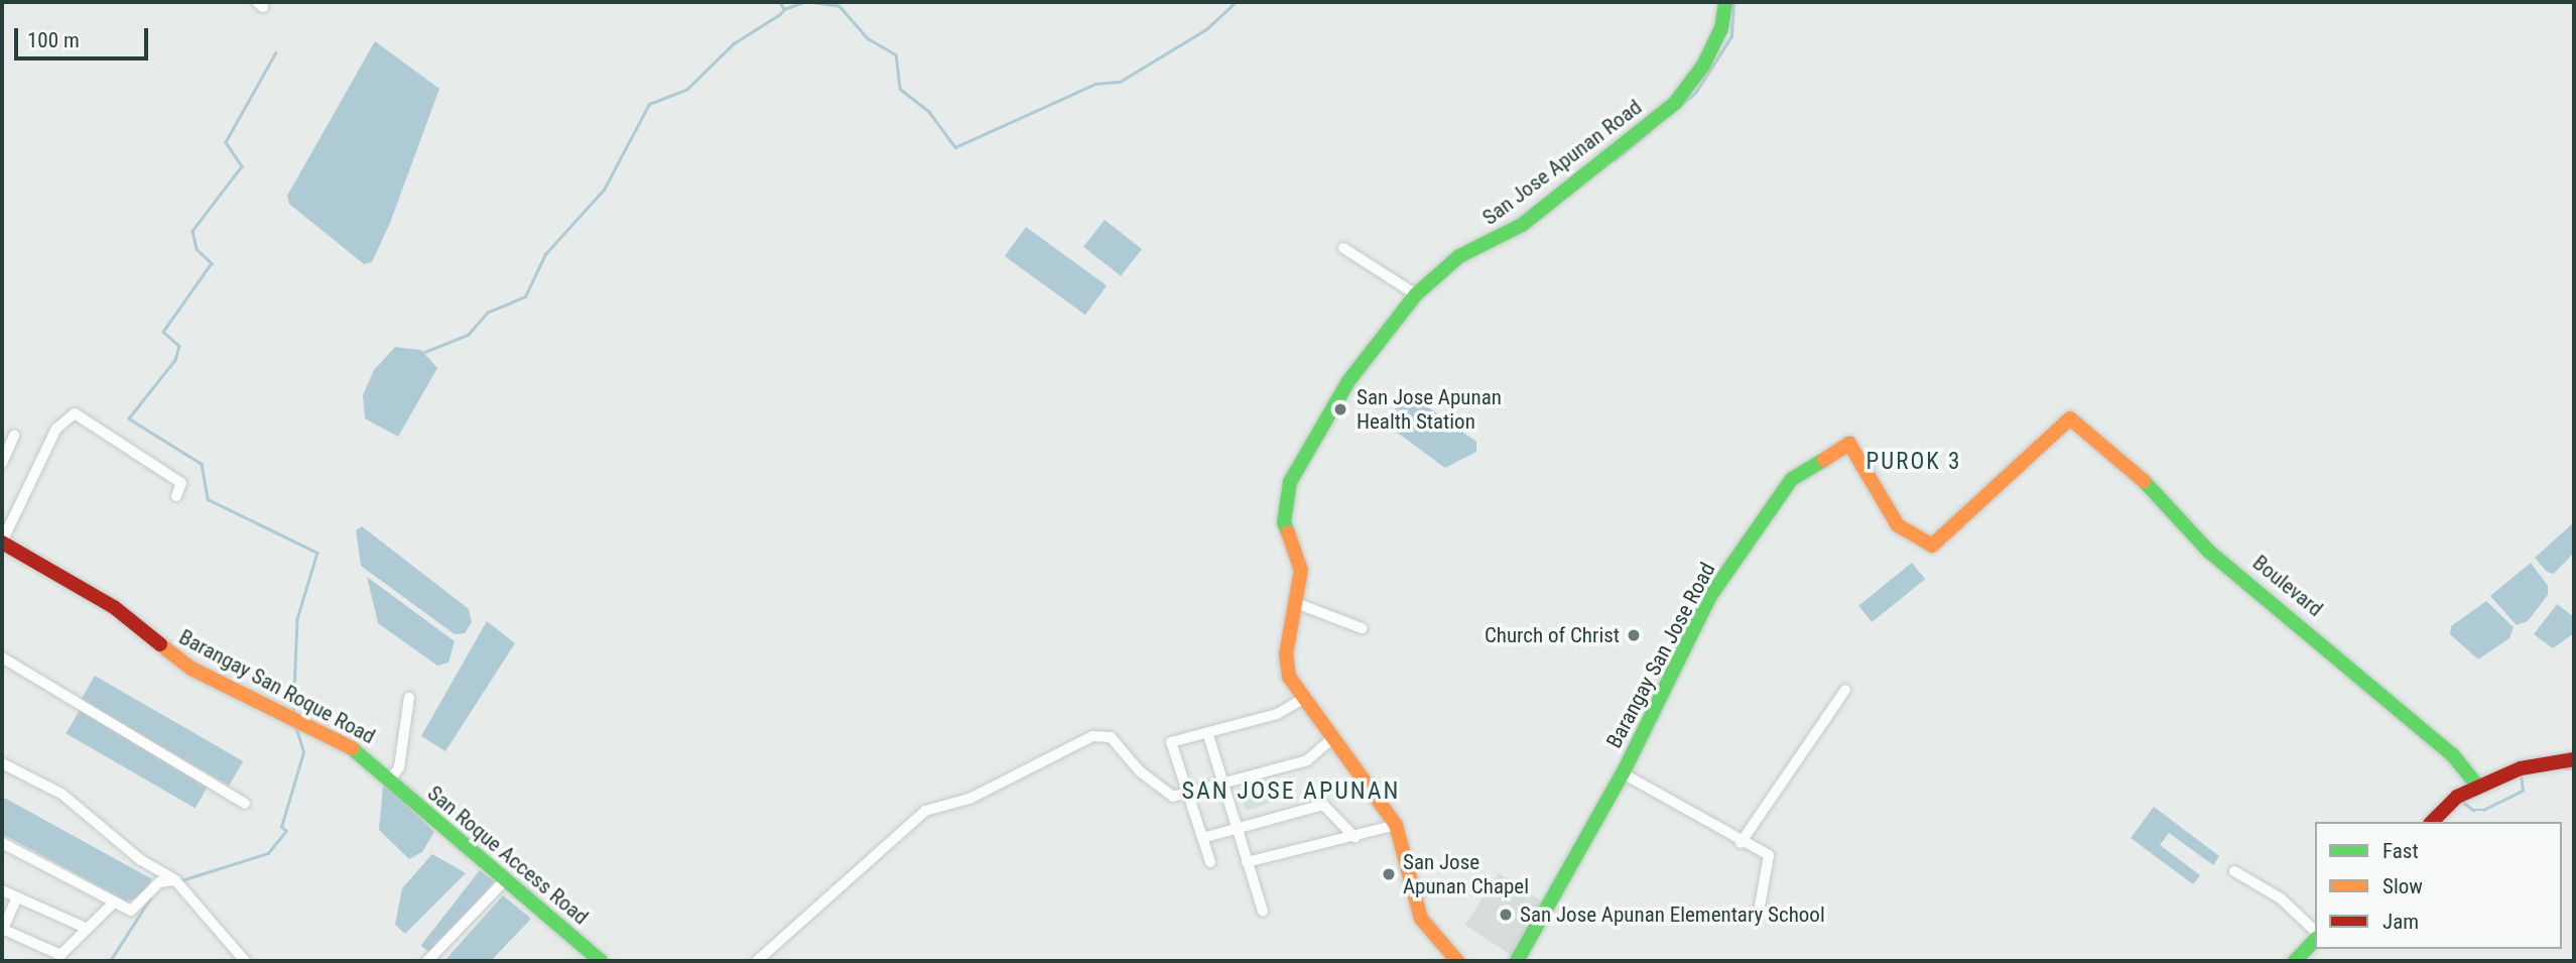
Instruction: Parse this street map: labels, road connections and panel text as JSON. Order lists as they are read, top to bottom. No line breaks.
{"streets":{"street":["San Jose Apunan Road","Boulevard","Barangay San Jose Road","Barangay San Roque Road","San Roque Access Road"]},"crossings":[["Boulevard","Barangay San Jose Road"],["Barangay San Roque Road","San Roque Access Road"]],"districts":["PUROK 3","SAN JOSE APUNAN"],"places":["San Jose Apunan Health Station","Church of Christ","San Jose Apunan Chapel","San Jose Apunan Elementary School"],"legend":["Fast","Slow","Jam"],"scale_bar":"100 m"}
